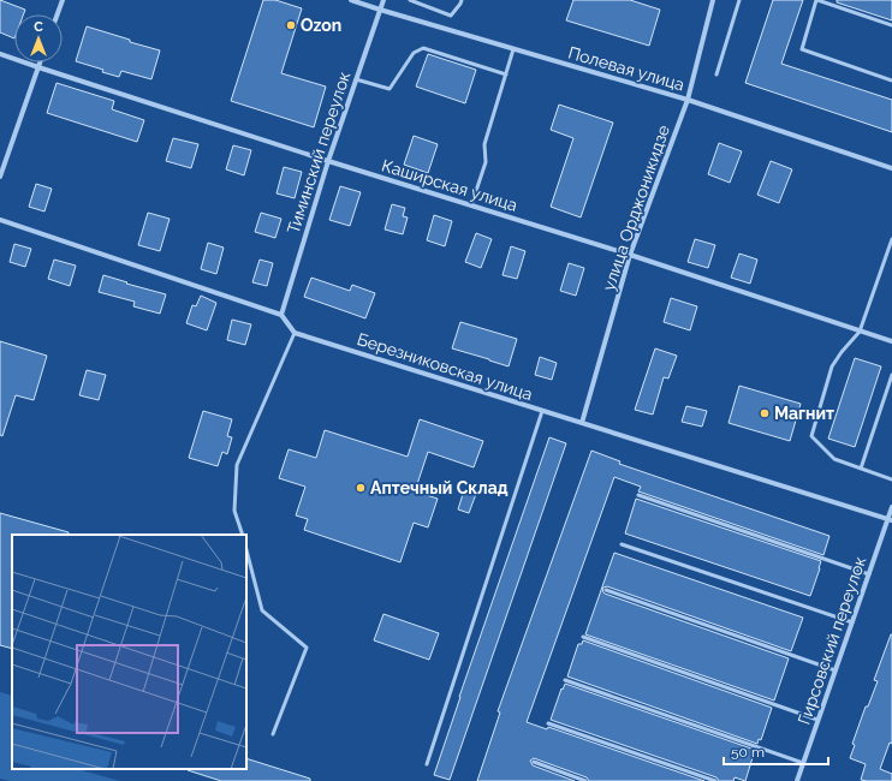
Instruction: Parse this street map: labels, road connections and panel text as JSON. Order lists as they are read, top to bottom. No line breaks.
{"streets":{"street":["Полевая улица","Тиминский переулок","Каширская улица","улица Орджоникидзе","Березниковская улица","Гирсовский переулок"]},"crossings":[["Полевая улица","Тиминский переулок"],["Полевая улица","улица Орджоникидзе"],["Тиминский переулок","Каширская улица"],["Каширская улица","улица Орджоникидзе"],["улица Орджоникидзе","Березниковская улица"],["Березниковская улица","Гирсовский переулок"]],"places":["Ozon","Магнит","Аптечный Склад"],"scale_bar":"50 m","north":"top"}
